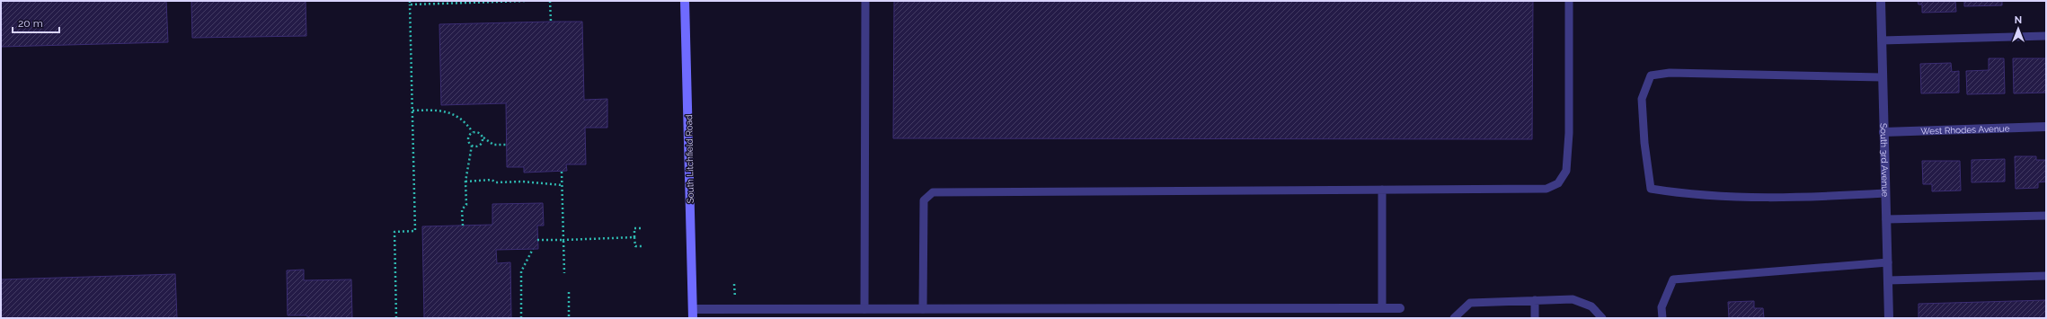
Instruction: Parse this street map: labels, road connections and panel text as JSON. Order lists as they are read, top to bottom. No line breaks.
{"streets":{"main road":["South Litchfield Road"],"street":["West Rhodes Avenue","South 3rd Avenue"]},"crossings":[["West Rhodes Avenue","South 3rd Avenue"]],"scale_bar":"20 m","north":"top"}
